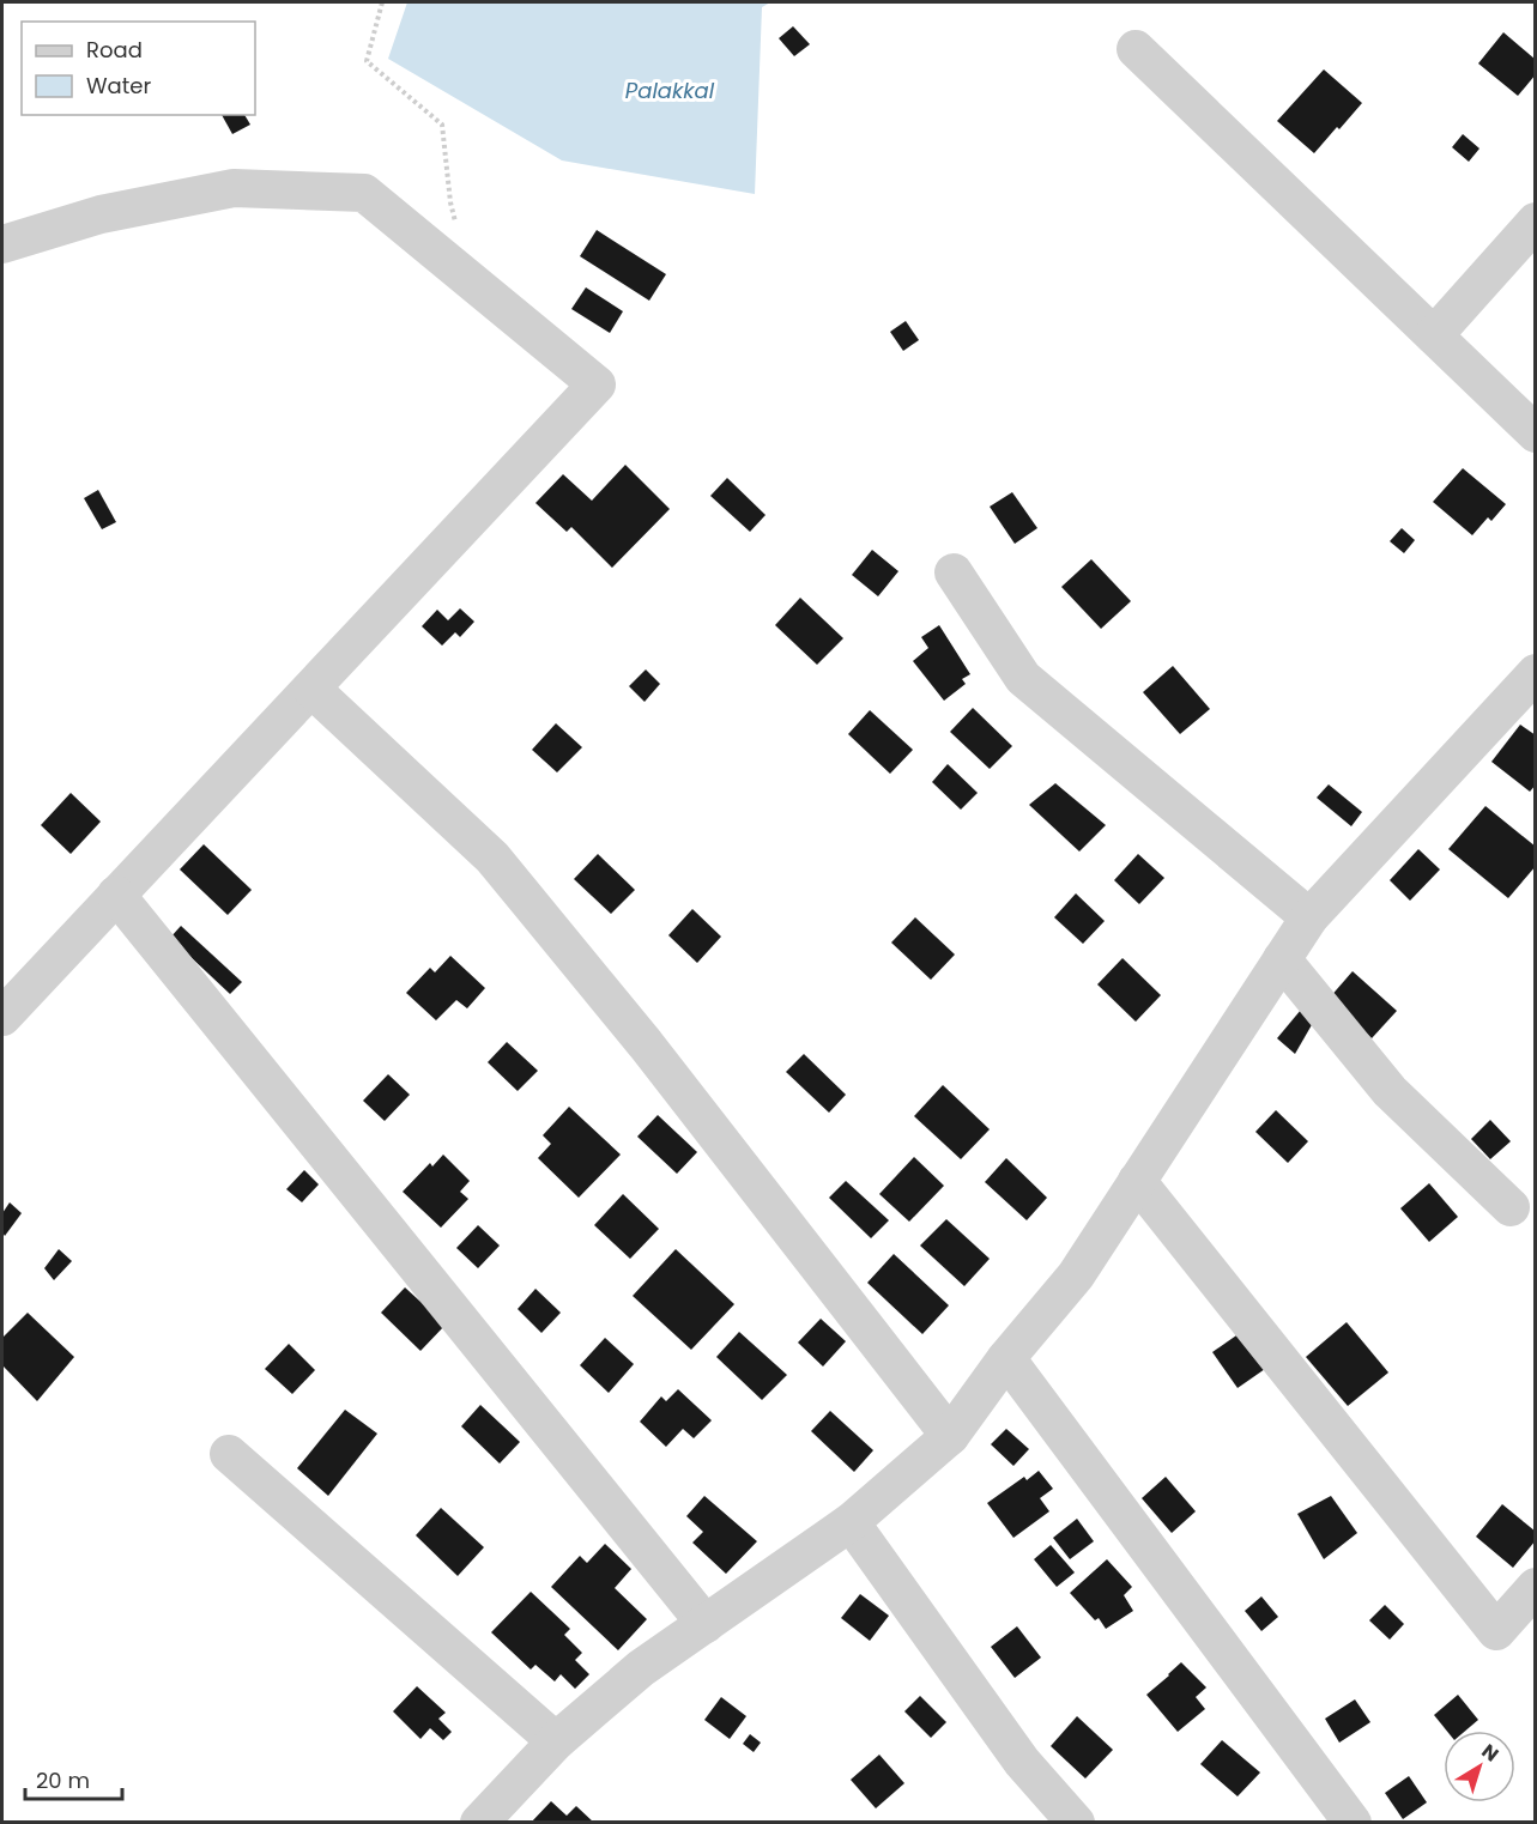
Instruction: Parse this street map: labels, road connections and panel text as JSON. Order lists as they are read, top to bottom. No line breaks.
{"water":["Palakkal"],"legend":["Road","Water"],"scale_bar":"20 m","north":"top right"}
